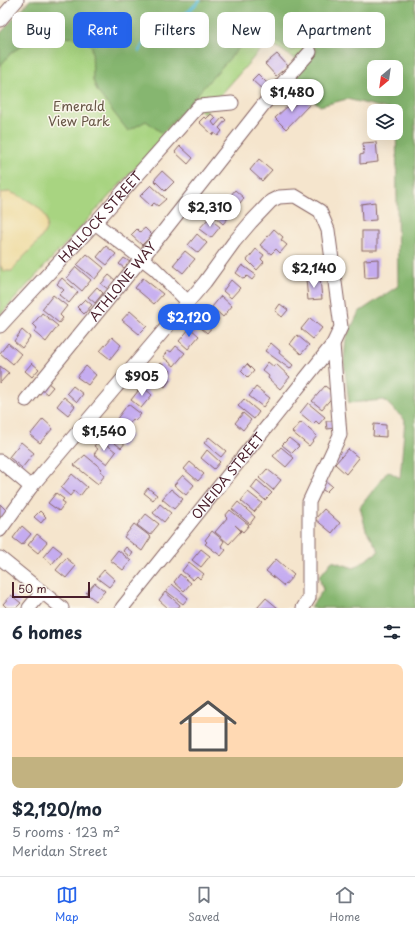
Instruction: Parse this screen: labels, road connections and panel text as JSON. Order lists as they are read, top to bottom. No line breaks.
{"streets":{"street":["HALLOCK STREET","ATHLONE WAY","ONEIDA STREET"]},"parks":["Emerald View Park"],"scale_bar":"50 m","north":"bottom left","page":{"chip":["Buy","Rent","Filters","New","Apartment"],"price":["$1,480","$2,310","$2,140","$2,120","$905","$1,540"],"scale":"50 m","heading":"6 homes","list":[{"name":"$2,120/mo","note":"5 rooms · 123 m² · Meridan Street"}],"tabs":["Map","Saved","Home"]}}
